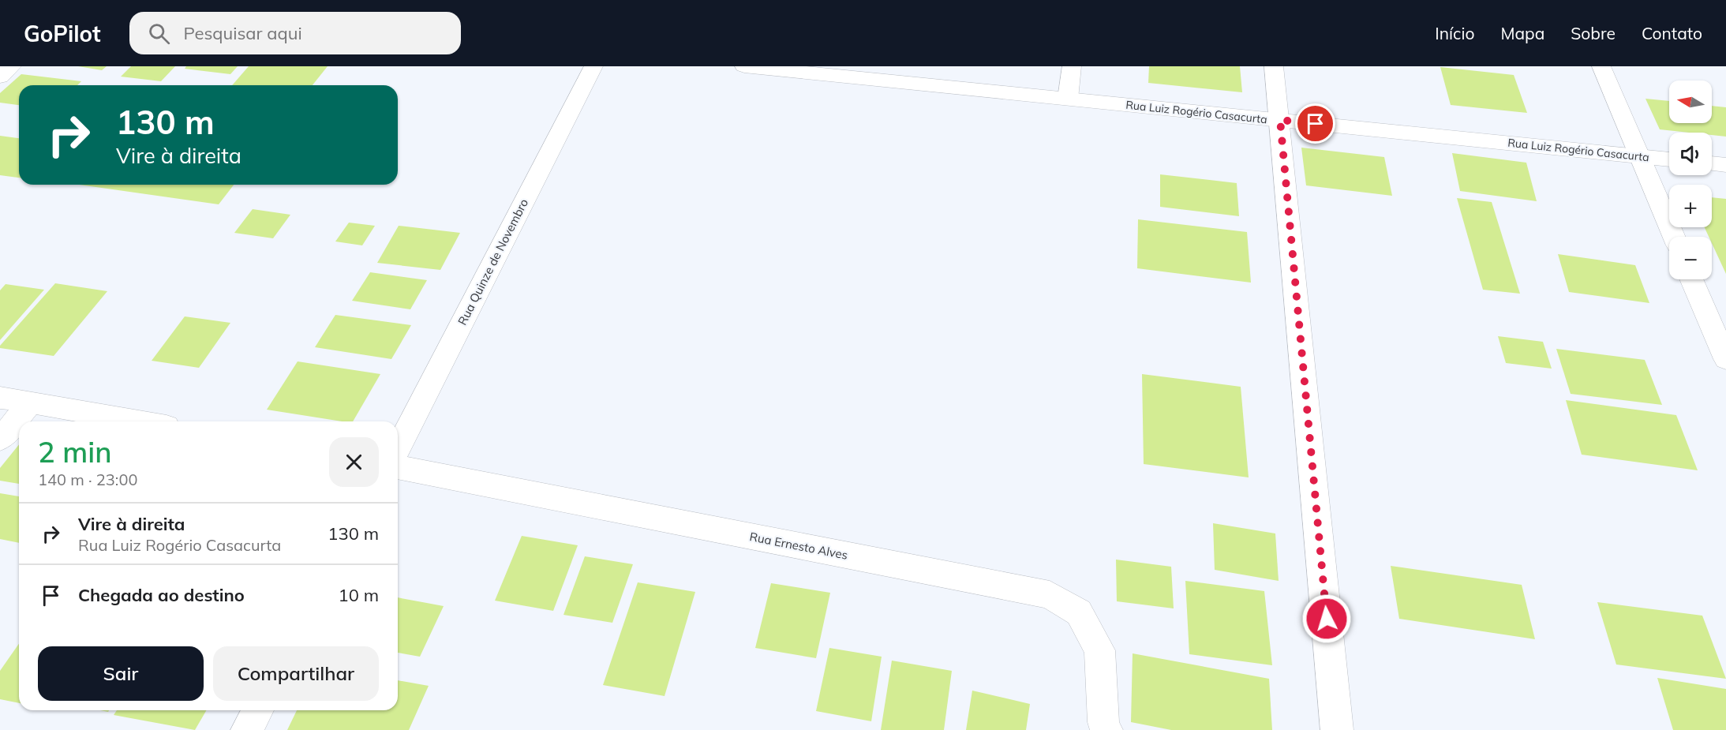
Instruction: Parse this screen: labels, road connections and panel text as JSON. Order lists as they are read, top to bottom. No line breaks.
{"streets":{"street":["Rua Luiz Rogério Casacurta","Rua Quinze de Novembro","Rua Ernesto Alves"]},"north":"left","page":{"header":"GoPilot","search":"Pesquisar aqui","nav":["Início","Mapa","Sobre","Contato"],"map_buttons":["+","−"],"turn":["130 m","Vire à direita"],"heading":["2 min","140 m · 23:00"],"list":[{"name":"Vire à direita","note":"Rua Luiz Rogério Casacurta","value":"130 m"},{"name":"Chegada ao destino","value":"10 m"}],"buttons":["Sair","Compartilhar"]}}
